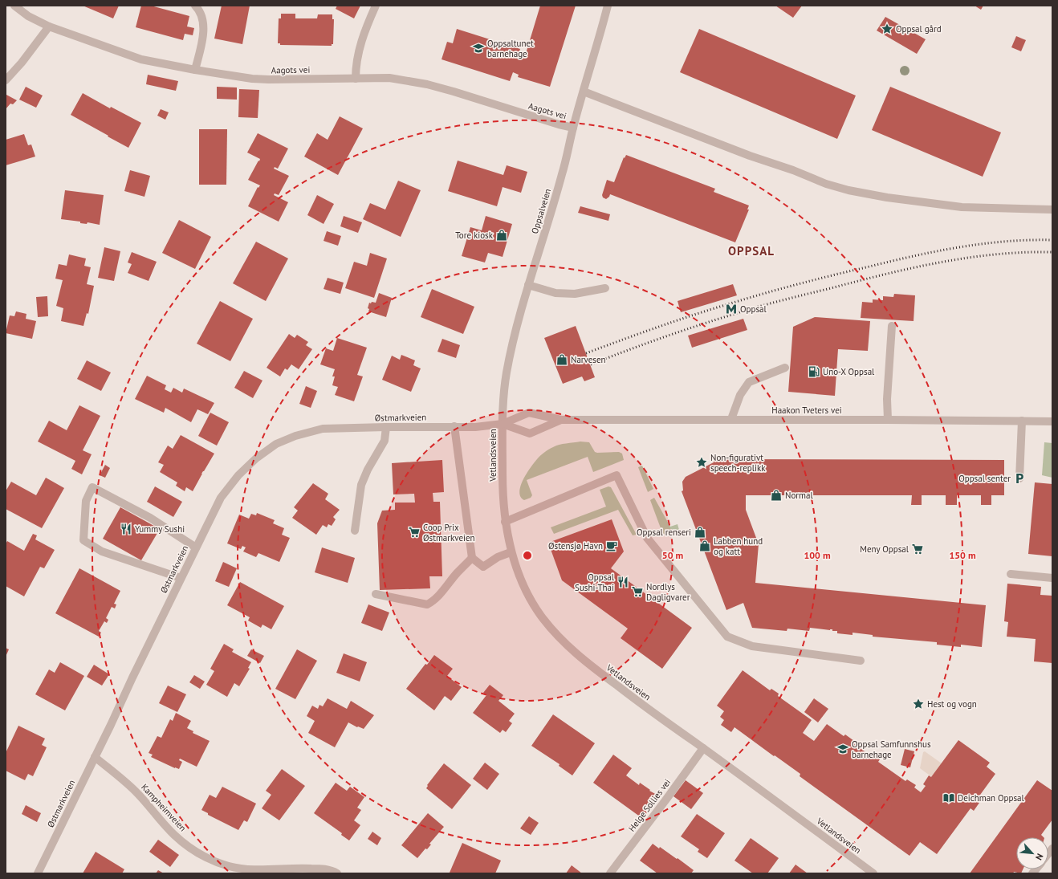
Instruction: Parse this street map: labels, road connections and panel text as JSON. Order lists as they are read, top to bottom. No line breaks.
{"streets":{"street":["Aagots vei","Oppsalveien","Haakon Tveters vei","Østmarkveien","Vetlandsveien","Helge Sollies vei","Kampheimveien"]},"crossings":[["Aagots vei","Oppsalveien"],["Oppsalveien","Haakon Tveters vei"],["Oppsalveien","Østmarkveien"],["Oppsalveien","Vetlandsveien"],["Haakon Tveters vei","Østmarkveien"],["Haakon Tveters vei","Vetlandsveien"],["Østmarkveien","Vetlandsveien"],["Østmarkveien","Kampheimveien"],["Vetlandsveien","Helge Sollies vei"]],"districts":["OPPSAL"],"places":{"place":["Oppsal gård","Non-figurativt speech-replikk","Hest og vogn"],"school or university":["Oppsaltunet barnehage","Oppsal Samfunnshus barnehage"],"shop":["Tore kiosk","Narvesen","Normal","Oppsal renseri","Labben hund og katt"],"metro station":["Oppsal"],"fuel station":["Uno-X Oppsal"],"parking":["Oppsal senter"],"restaurant":["Yummy Sushi","Oppsal Sushi-Thai"],"supermarket":["Coop Prix Østmarkveien","Meny Oppsal","Nordlys Dagligvarer"],"cafe":["Østensjø Havn"],"library":["Deichman Oppsal"]},"north":"bottom right","rings":["50 m","100 m","150 m"]}
